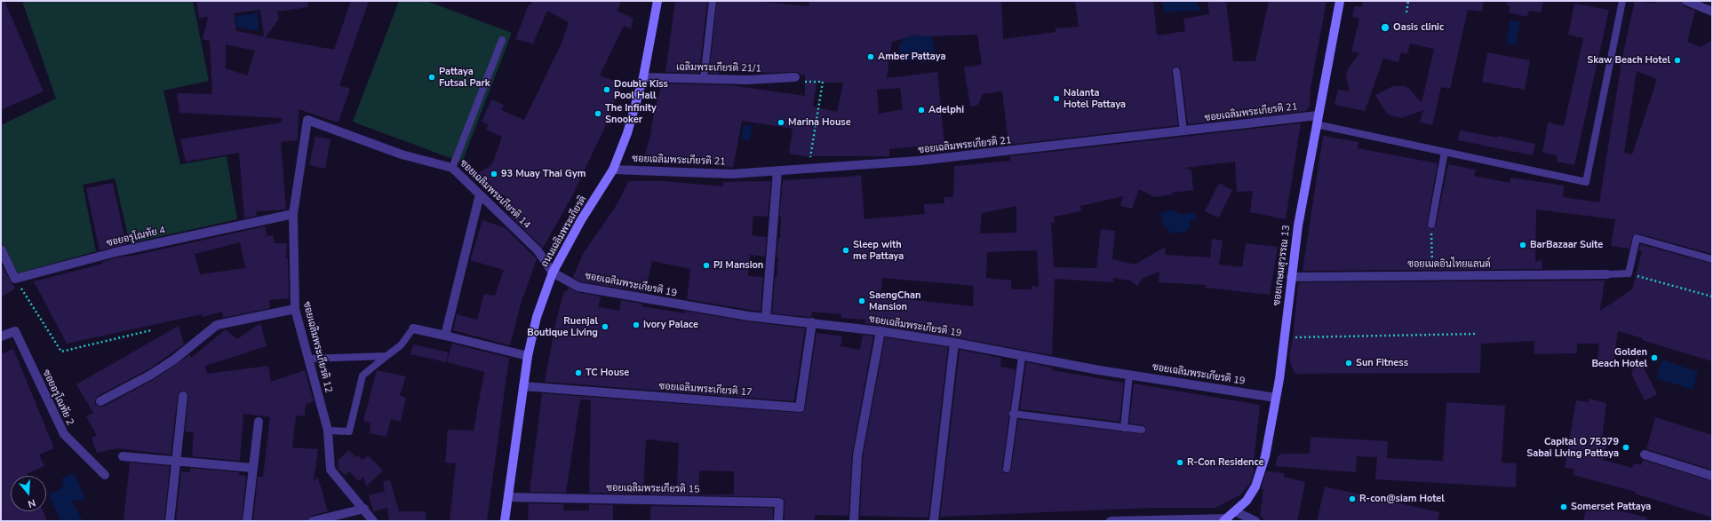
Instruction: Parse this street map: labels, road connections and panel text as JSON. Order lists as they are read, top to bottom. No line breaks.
{"streets":{"main road":["ถนนเฉลิมพระเกียรติ","ซอยเกษมสุวรรณ 13"],"street":["เฉลิมพระเกียรติ 21/1","ซอยเฉลิมพระเกียรติ 21","ซอยเฉลิมพระเกียรติ 14","ซอยอรุโณทัย 4","ซอยเมดอินไทยแลนด์","ซอยเฉลิมพระเกียรติ 19","ซอยเฉลิมพระเกียรติ 12","ซอยเฉลิมพระเกียรติ 17","ซอยอรุโณทัย 2","ซอยเฉลิมพระเกียรติ 15"]},"crossings":[["เฉลิมพระเกียรติ 21/1","ถนนเฉลิมพระเกียรติ"],["ซอยเฉลิมพระเกียรติ 21","ถนนเฉลิมพระเกียรติ"],["ซอยเฉลิมพระเกียรติ 21","ซอยเกษมสุวรรณ 13"],["ซอยเฉลิมพระเกียรติ 14","ถนนเฉลิมพระเกียรติ"],["ซอยเฉลิมพระเกียรติ 14","ซอยเฉลิมพระเกียรติ 19"],["ซอยเฉลิมพระเกียรติ 14","ซอยเฉลิมพระเกียรติ 12"],["ถนนเฉลิมพระเกียรติ","ซอยเฉลิมพระเกียรติ 19"],["ถนนเฉลิมพระเกียรติ","ซอยเฉลิมพระเกียรติ 17"],["ถนนเฉลิมพระเกียรติ","ซอยเฉลิมพระเกียรติ 15"],["ซอยอรุโณทัย 4","ซอยเฉลิมพระเกียรติ 12"],["ซอยเมดอินไทยแลนด์","ซอยเกษมสุวรรณ 13"],["ซอยเกษมสุวรรณ 13","ซอยเฉลิมพระเกียรติ 19"],["ซอยเฉลิมพระเกียรติ 19","ซอยเฉลิมพระเกียรติ 17"]],"places":["Oasis clinic","Amber Pattaya","Skaw Beach Hotel","Pattaya Futsal Park","Double Kiss Pool Hall","Nalanta Hotel Pattaya","Adelphi","The Infinity Snooker","Marina House","93 Muay Thai Gym","BarBazaar Suite","Sleep with me Pattaya","PJ Mansion","SaengChan Mansion","Ivory Palace","Ruenjal Boutique Living","Golden Beach Hotel","Sun Fitness","TC House","Capital O 75379 Sabai Living Pattaya","R-Con Residence","R-con@siam Hotel","Somerset Pattaya"],"north":"bottom"}
